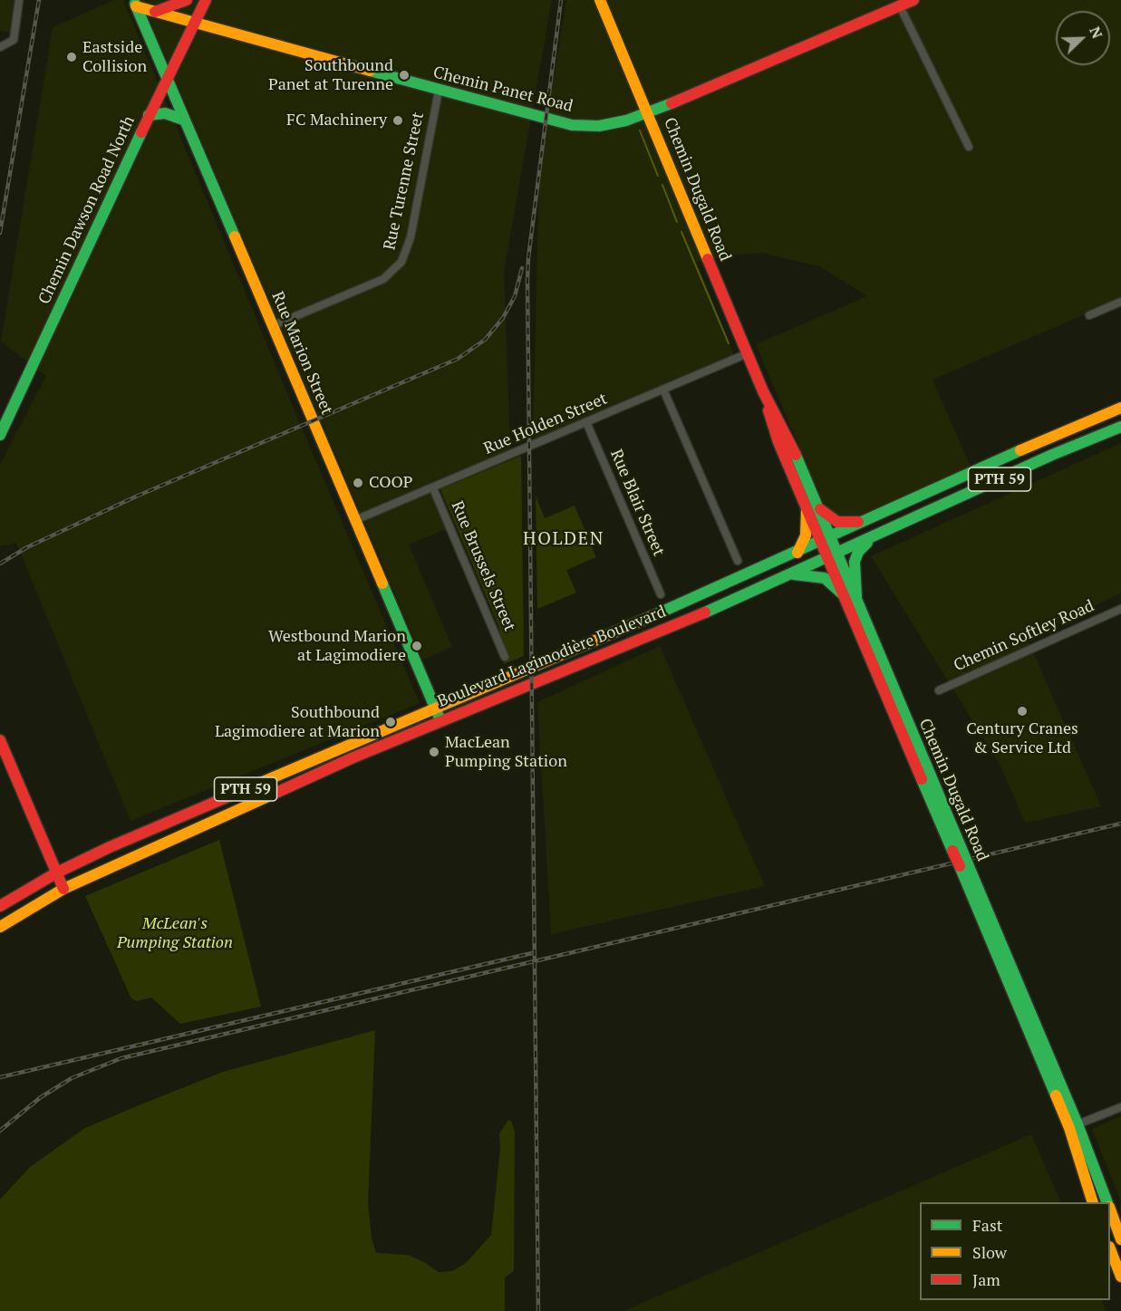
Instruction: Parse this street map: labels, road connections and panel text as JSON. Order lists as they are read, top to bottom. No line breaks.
{"streets":{"main road":["Chemin Panet Road","Chemin Dugald Road","Chemin Dawson Road North","Rue Marion Street","PTH 59","Boulevard Lagimodière Boulevard"],"street":["Rue Turenne Street","Rue Holden Street","Rue Blair Street","Rue Brussels Street","Chemin Softley Road"]},"crossings":[["Chemin Panet Road","Rue Turenne Street"],["Chemin Panet Road","Chemin Dugald Road"],["Chemin Panet Road","Chemin Dawson Road North"],["Chemin Panet Road","Rue Marion Street"],["Rue Turenne Street","Rue Marion Street"],["Chemin Dugald Road","Rue Holden Street"],["Chemin Dugald Road","Boulevard Lagimodière Boulevard"],["Chemin Dawson Road North","Rue Marion Street"],["Rue Marion Street","Rue Holden Street"],["Rue Marion Street","Boulevard Lagimodière Boulevard"],["Rue Holden Street","Rue Blair Street"],["Rue Holden Street","Rue Brussels Street"]],"districts":["HOLDEN"],"parks":["McLean's Pumping Station"],"places":["Eastside Collision","Southbound Panet at Turenne","FC Machinery","COOP","Westbound Marion at Lagimodiere","Century Cranes & Service Ltd","Southbound Lagimodiere at Marion","MacLean Pumping Station"],"legend":["Fast","Slow","Jam"],"north":"top right"}
